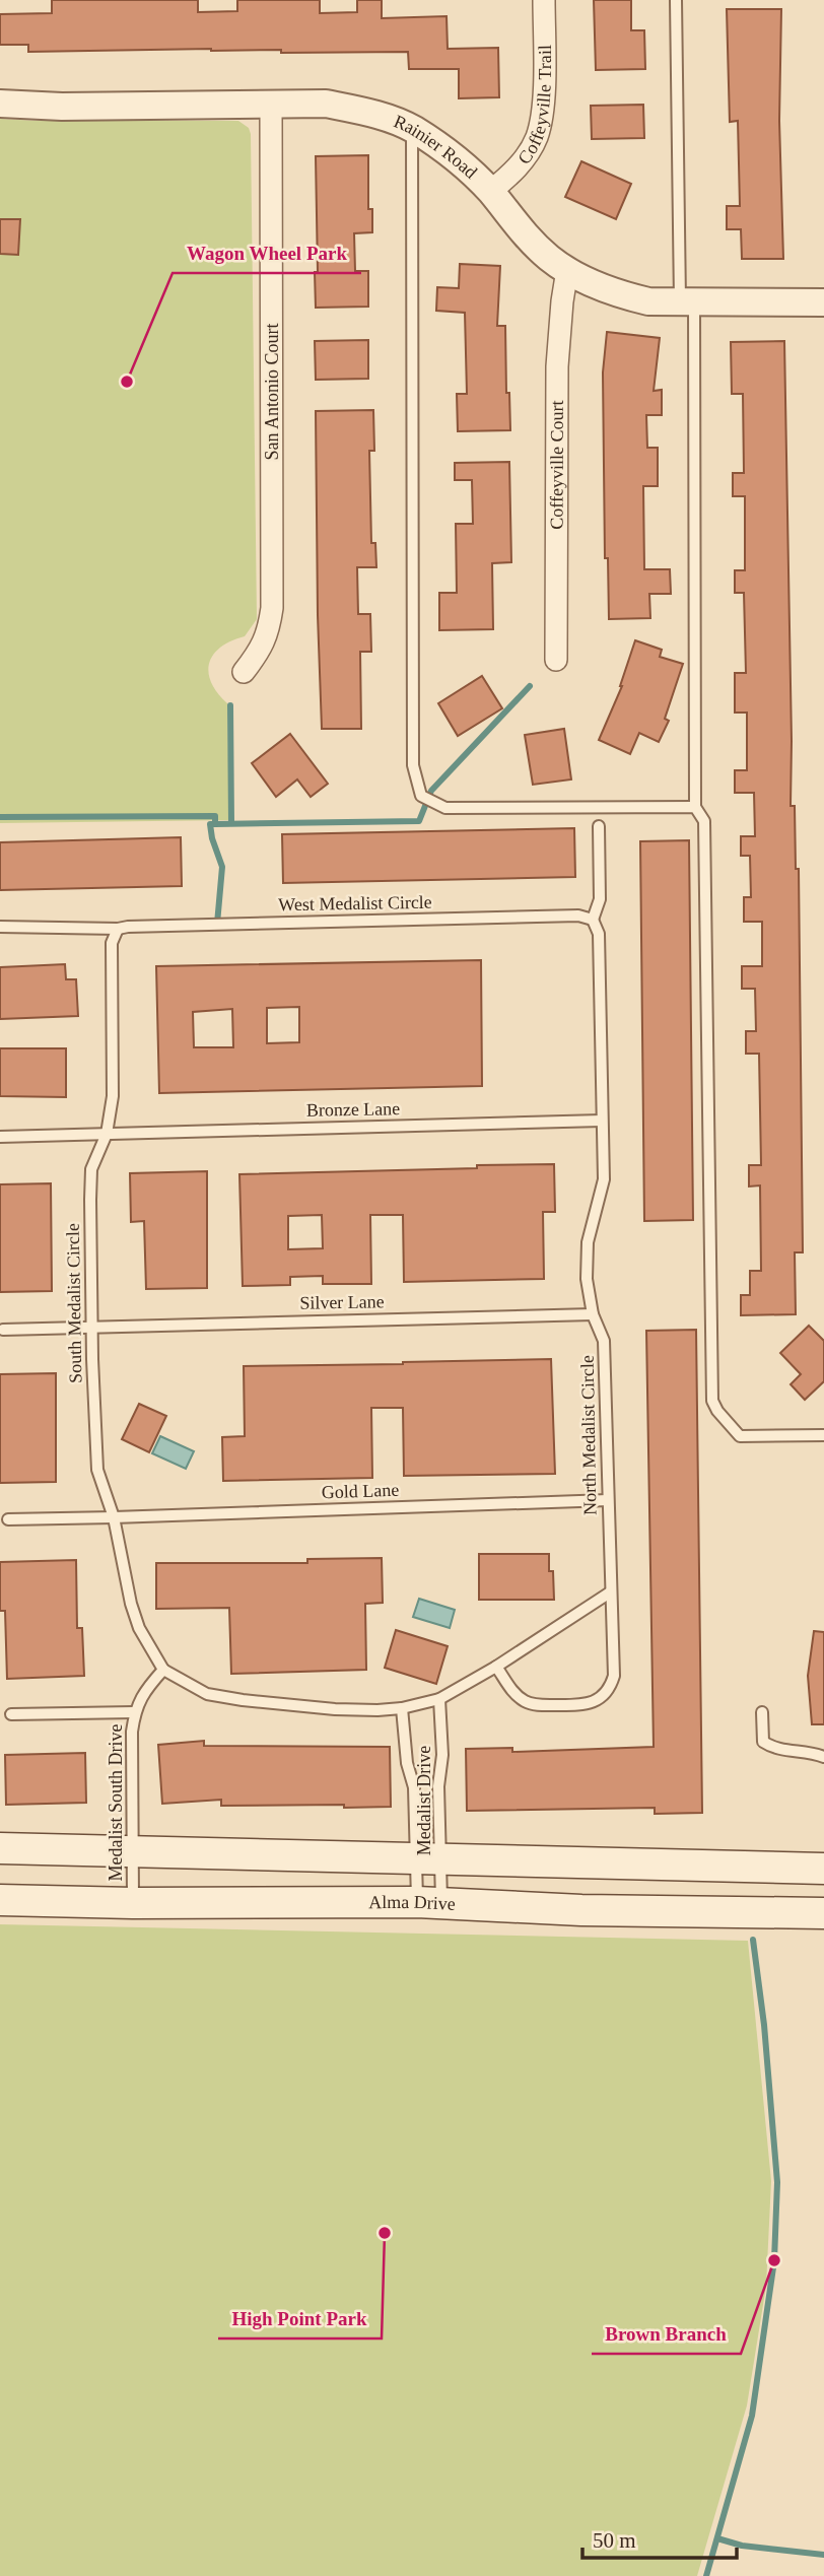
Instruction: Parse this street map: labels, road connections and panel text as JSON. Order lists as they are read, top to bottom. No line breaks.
{"streets":{"main road":["Alma Drive"],"street":["Coffeyville Trail","Rainier Road","San Antonio Court","Coffeyville Court"],"lane":["West Medalist Circle","Bronze Lane","Silver Lane","South Medalist Circle","North Medalist Circle","Gold Lane","Medalist Drive","Medalist South Drive"]},"crossings":[["Coffeyville Trail","Rainier Road"],["Rainier Road","San Antonio Court"],["Rainier Road","Coffeyville Court"],["West Medalist Circle","South Medalist Circle"],["West Medalist Circle","North Medalist Circle"],["Bronze Lane","South Medalist Circle"],["Bronze Lane","North Medalist Circle"],["Silver Lane","South Medalist Circle"],["Silver Lane","North Medalist Circle"],["South Medalist Circle","Gold Lane"],["South Medalist Circle","Medalist South Drive"],["North Medalist Circle","Gold Lane"],["Medalist Drive","Alma Drive"],["Medalist South Drive","Alma Drive"]],"places":["Wagon Wheel Park","High Point Park","Brown Branch"],"scale_bar":"50 m"}
